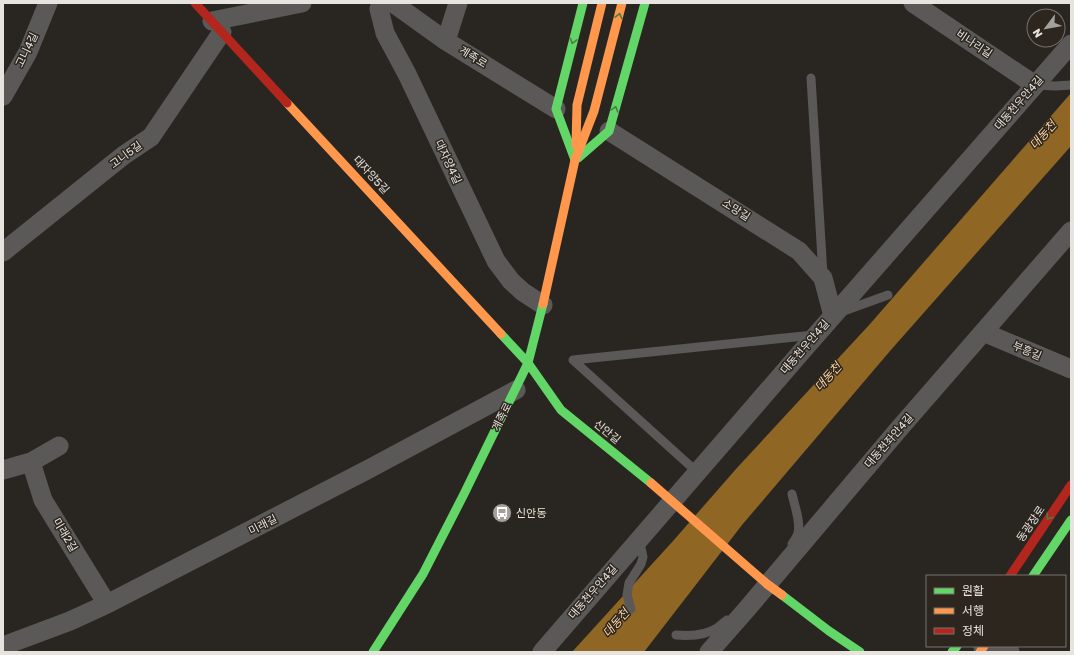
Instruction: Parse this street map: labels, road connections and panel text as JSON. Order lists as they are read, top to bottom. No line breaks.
{"streets":{"main road":["계족로","대자양5길","신안길","동광장로"],"street":["비나리길","고니4길","대동천우안4길","고니5길","대자양4길","소망길","부흥길","대동천좌안4길","미래길","미래2길"]},"crossings":[["비나리길","대동천우안4길"],["계족로","대자양4길"],["계족로","대자양5길"],["계족로","신안길"],["계족로","미래길"],["대동천우안4길","소망길"],["대동천우안4길","신안길"],["고니5길","대자양5길"],["대자양5길","신안길"],["부흥길","대동천좌안4길"],["신안길","대동천좌안4길"],["미래길","미래2길"]],"water":["대동천"],"places":{"bus stop":["신안동"]},"legend":["원활","서행","정체"],"north":"bottom left"}
